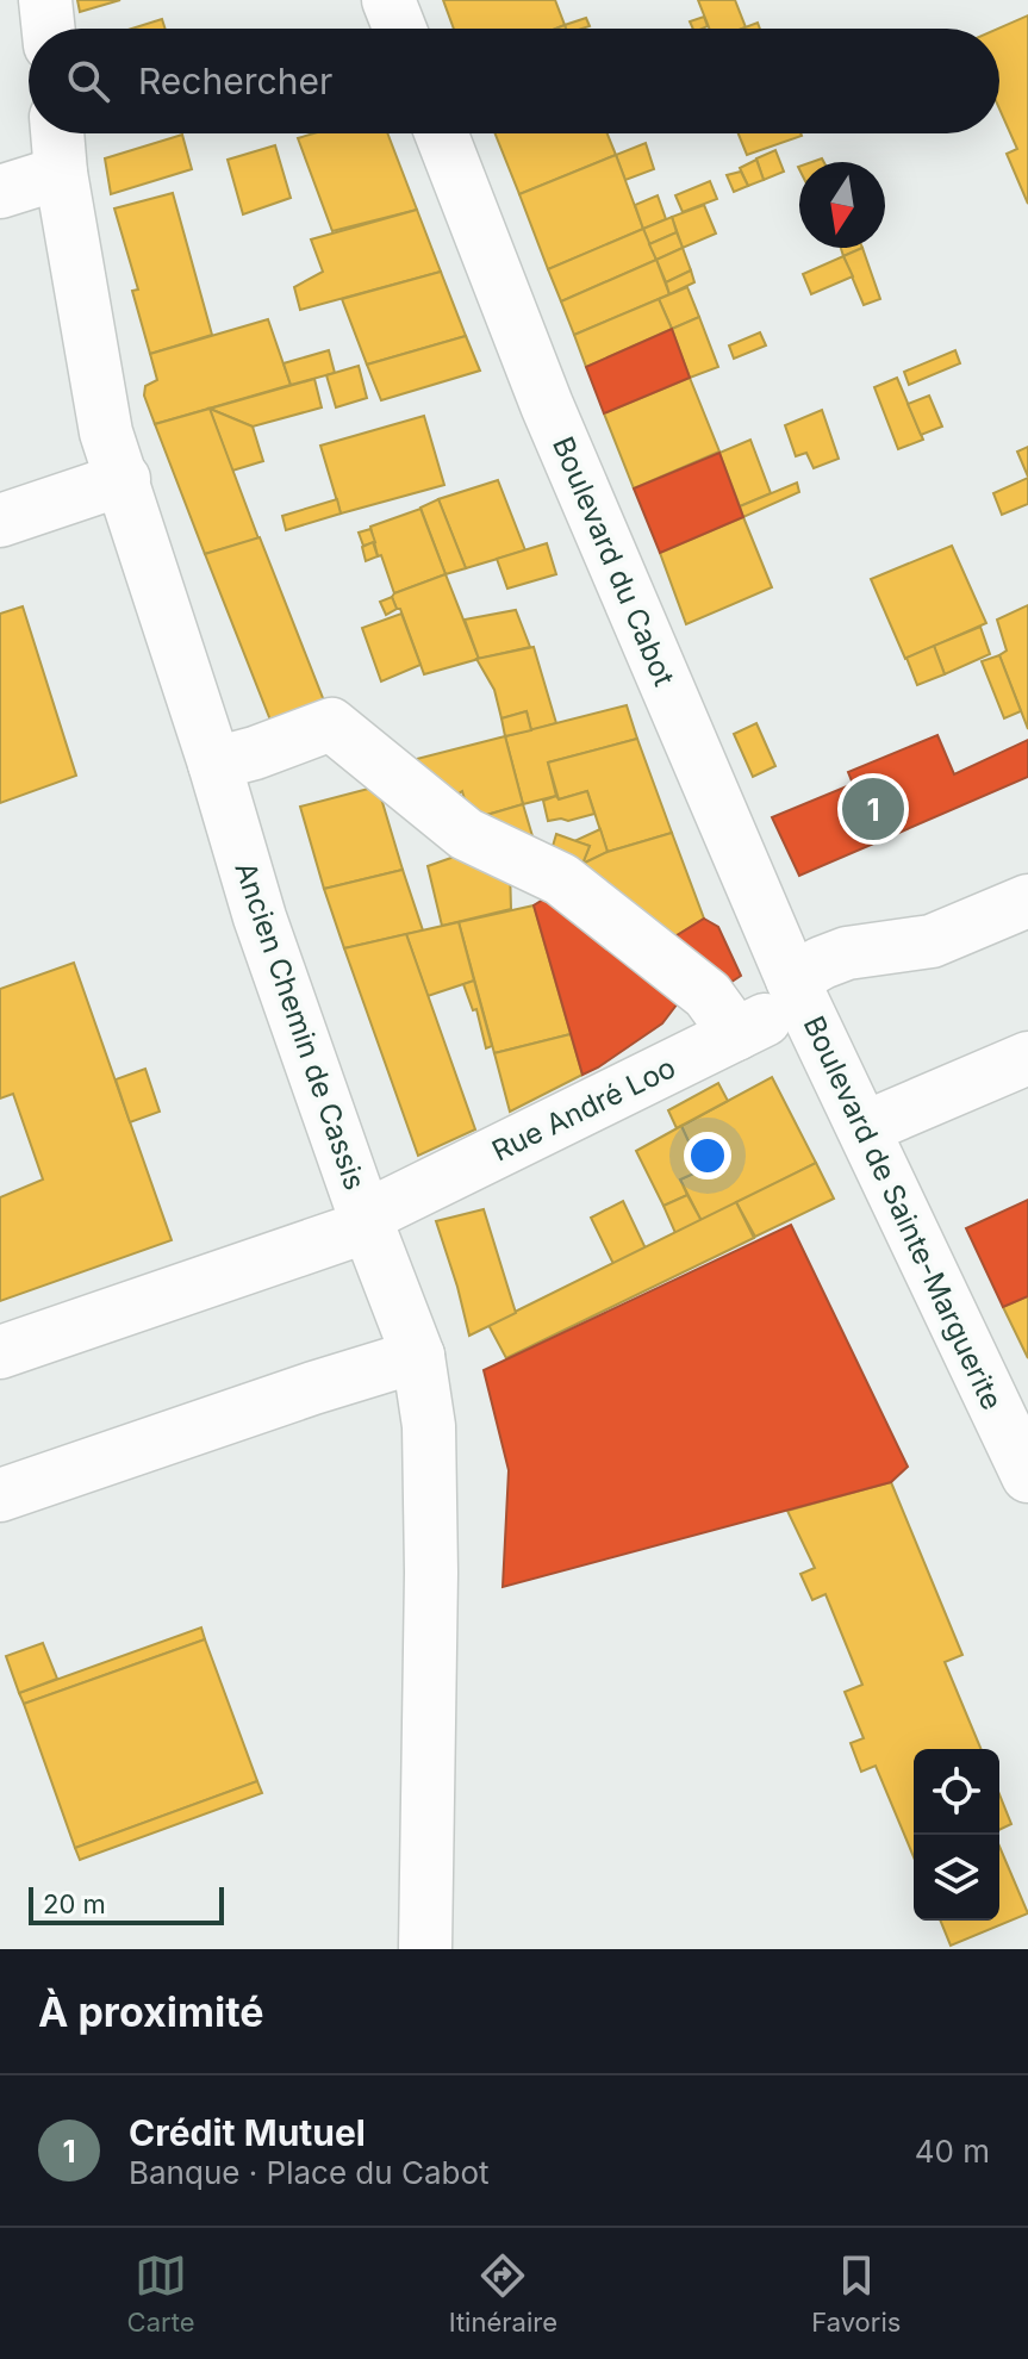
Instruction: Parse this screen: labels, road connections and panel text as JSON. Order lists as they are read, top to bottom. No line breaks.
{"streets":{"street":["Boulevard du Cabot","Ancien Chemin de Cassis","Rue André Loo","Boulevard de Sainte-Marguerite"]},"crossings":[["Boulevard du Cabot","Rue André Loo"],["Boulevard du Cabot","Boulevard de Sainte-Marguerite"],["Ancien Chemin de Cassis","Rue André Loo"],["Rue André Loo","Boulevard de Sainte-Marguerite"]],"scale_bar":"20 m","north":"bottom","page":{"search":"Rechercher","pins":"1","scale":"20 m","heading":"À proximité","list":[{"mark":"1","name":"Crédit Mutuel","note":"Banque · Place du Cabot","value":"40 m"}],"nav":["Carte","Itinéraire","Favoris"]}}
